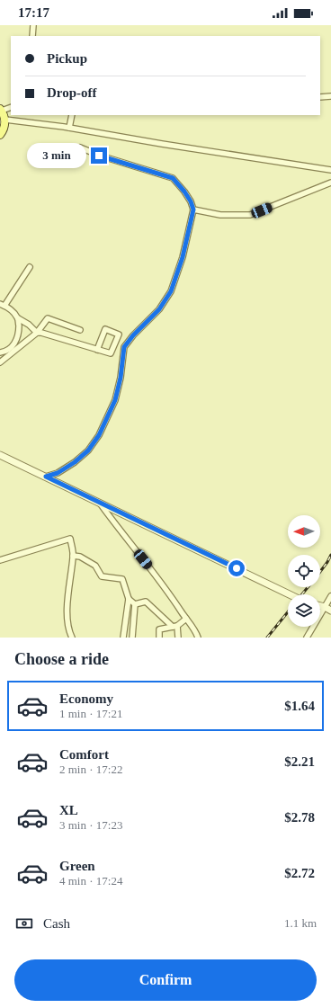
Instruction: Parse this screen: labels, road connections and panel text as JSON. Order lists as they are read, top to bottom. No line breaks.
{"north":"left","page":{"status":"17:17","banner":["Pickup","Drop-off"],"bubble":"3 min","heading":"Choose a ride","list":[{"name":"Economy","note":"1 min · 17:21","value":"$1.64"},{"name":"Comfort","note":"2 min · 17:22","value":"$2.21"},{"name":"XL","note":"3 min · 17:23","value":"$2.78"},{"name":"Green","note":"4 min · 17:24","value":"$2.72"}],"pay":["Cash","1.1 km"],"buttons":"Confirm"}}
